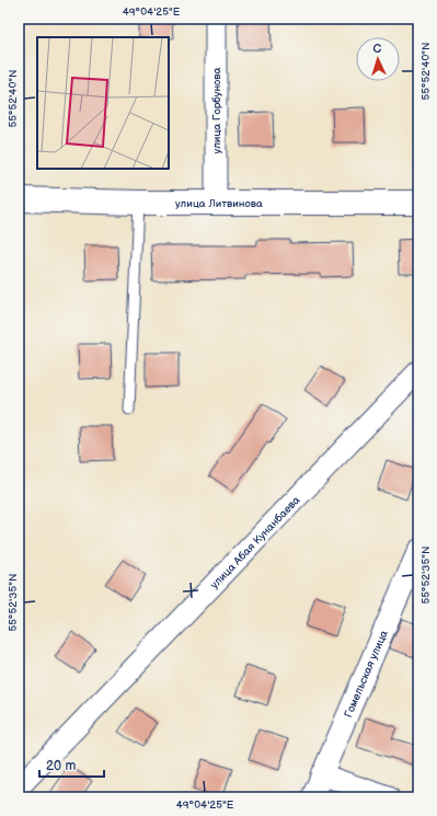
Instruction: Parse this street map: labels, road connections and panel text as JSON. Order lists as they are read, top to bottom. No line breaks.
{"streets":{"street":["улица Горбунова","улица Литвинова","улица Абая Кунанбаева","Гомельская улица"]},"crossings":[["улица Горбунова","улица Литвинова"]],"scale_bar":"20 m","north":"top","coordinates":["49°04'25\"E","55°52'40\"N","55°52'35\"N"]}
